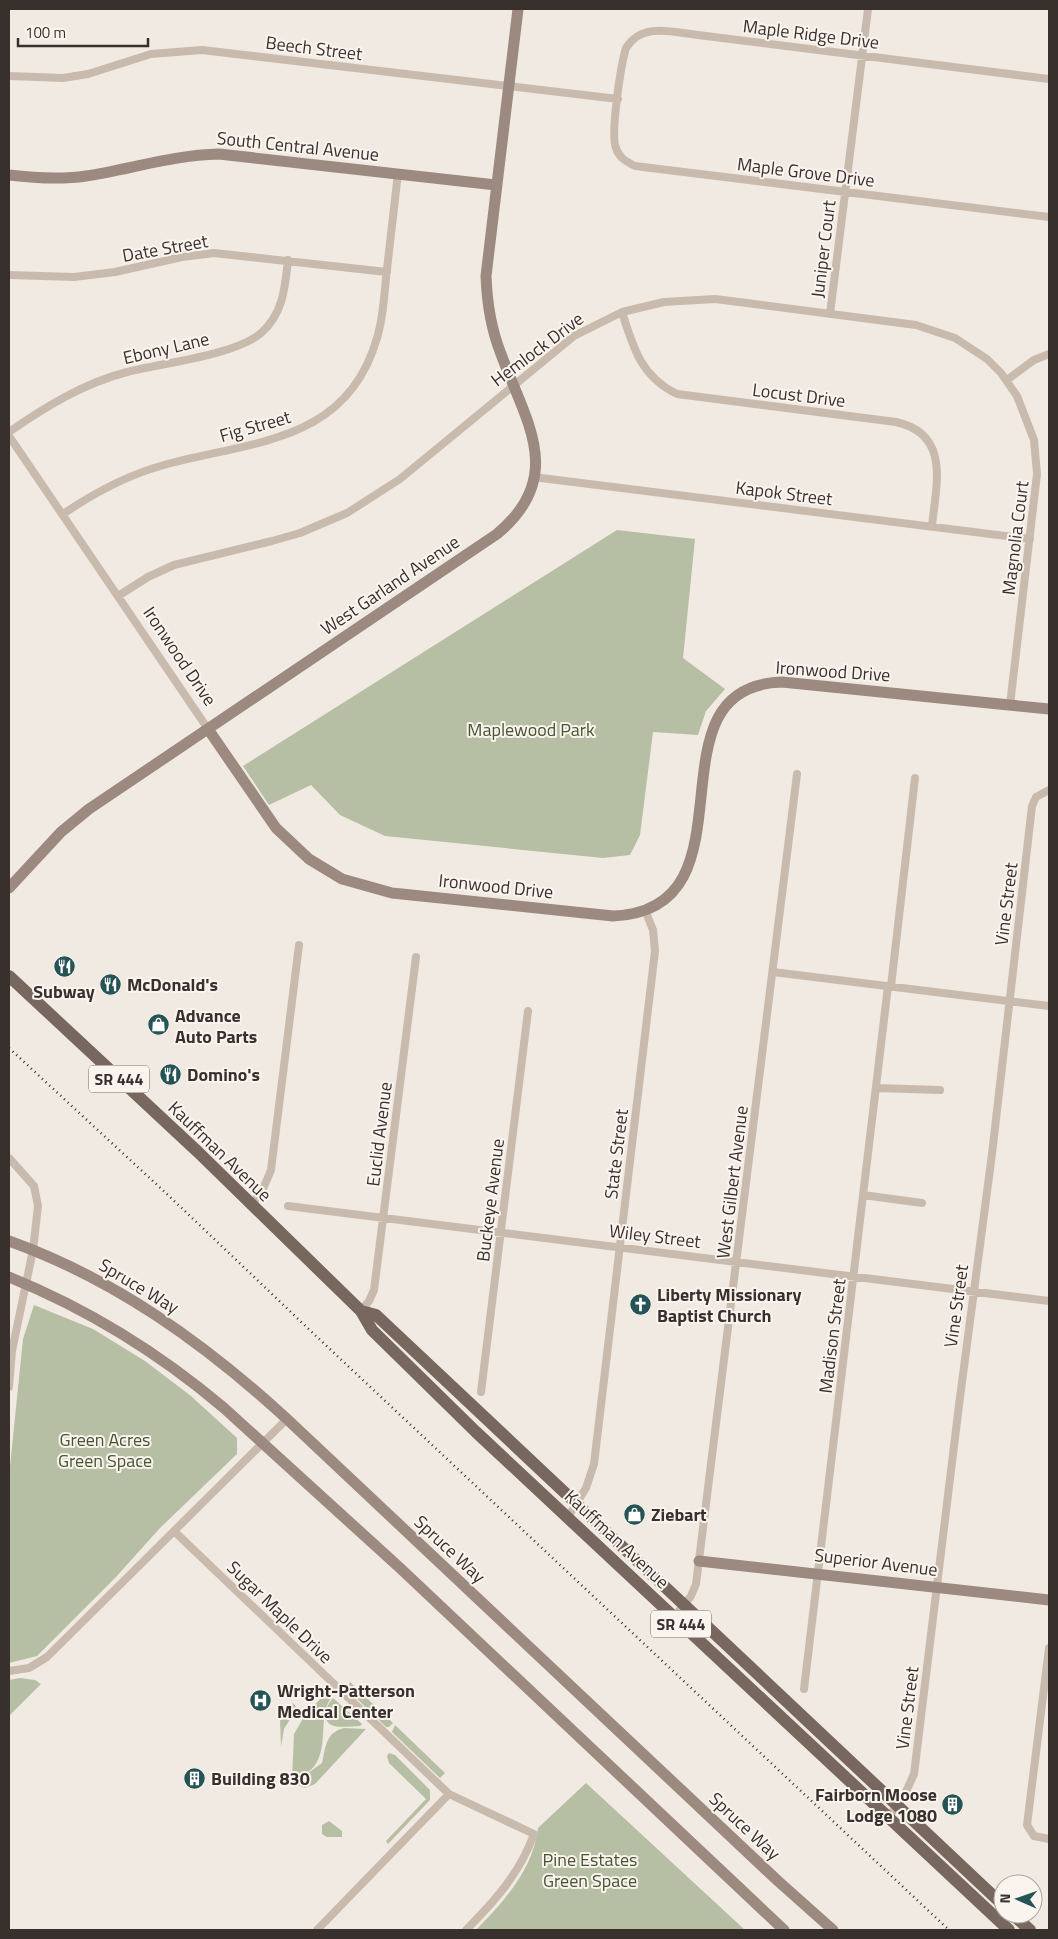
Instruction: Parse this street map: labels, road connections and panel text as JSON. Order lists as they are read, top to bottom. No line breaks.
{"streets":{"main road":["SR 444","Kauffman Avenue"],"street":["Maple Ridge Drive","Beech Street","South Central Avenue","Maple Grove Drive","Date Street","Juniper Court","Ebony Lane","Hemlock Drive","Locust Drive","Fig Street","Kapok Street","Magnolia Court","West Garland Avenue","Ironwood Drive","Vine Street","Euclid Avenue","State Street","West Gilbert Avenue","Buckeye Avenue","Wiley Street","Spruce Way","Madison Street","Superior Avenue","Sugar Maple Drive"]},"crossings":[["Maple Ridge Drive","Beech Street"],["Maple Ridge Drive","Maple Grove Drive"],["Maple Ridge Drive","Juniper Court"],["Beech Street","Maple Grove Drive"],["Beech Street","West Garland Avenue"],["South Central Avenue","Fig Street"],["South Central Avenue","West Garland Avenue"],["Maple Grove Drive","Juniper Court"],["Date Street","Ebony Lane"],["Date Street","Fig Street"],["Juniper Court","Hemlock Drive"],["Hemlock Drive","Locust Drive"],["Hemlock Drive","Magnolia Court"],["Hemlock Drive","West Garland Avenue"],["Hemlock Drive","Ironwood Drive"],["Locust Drive","Kapok Street"],["Fig Street","Ironwood Drive"],["Kapok Street","Magnolia Court"],["Kapok Street","West Garland Avenue"],["Magnolia Court","Ironwood Drive"],["West Garland Avenue","Ironwood Drive"],["Ironwood Drive","State Street"],["Vine Street","Kauffman Avenue"],["Vine Street","Wiley Street"],["Vine Street","Superior Avenue"],["Euclid Avenue","Kauffman Avenue"],["Euclid Avenue","Wiley Street"],["Kauffman Avenue","State Street"],["Kauffman Avenue","West Gilbert Avenue"],["State Street","Wiley Street"],["West Gilbert Avenue","Wiley Street"],["West Gilbert Avenue","Superior Avenue"],["Buckeye Avenue","Wiley Street"],["Wiley Street","Madison Street"],["Madison Street","Superior Avenue"]],"parks":["Maplewood Park","Green Acres Green Space","Pine Estates Green Space"],"places":{"restaurant":["Subway","McDonald's","Domino's"],"shop":["Advance Auto Parts","Ziebart"],"church":["Liberty Missionary Baptist Church"],"hospital":["Wright-Patterson Medical Center"],"building":["Building 830","Fairborn Moose Lodge 1080"]},"scale_bar":"100 m","north":"left"}
